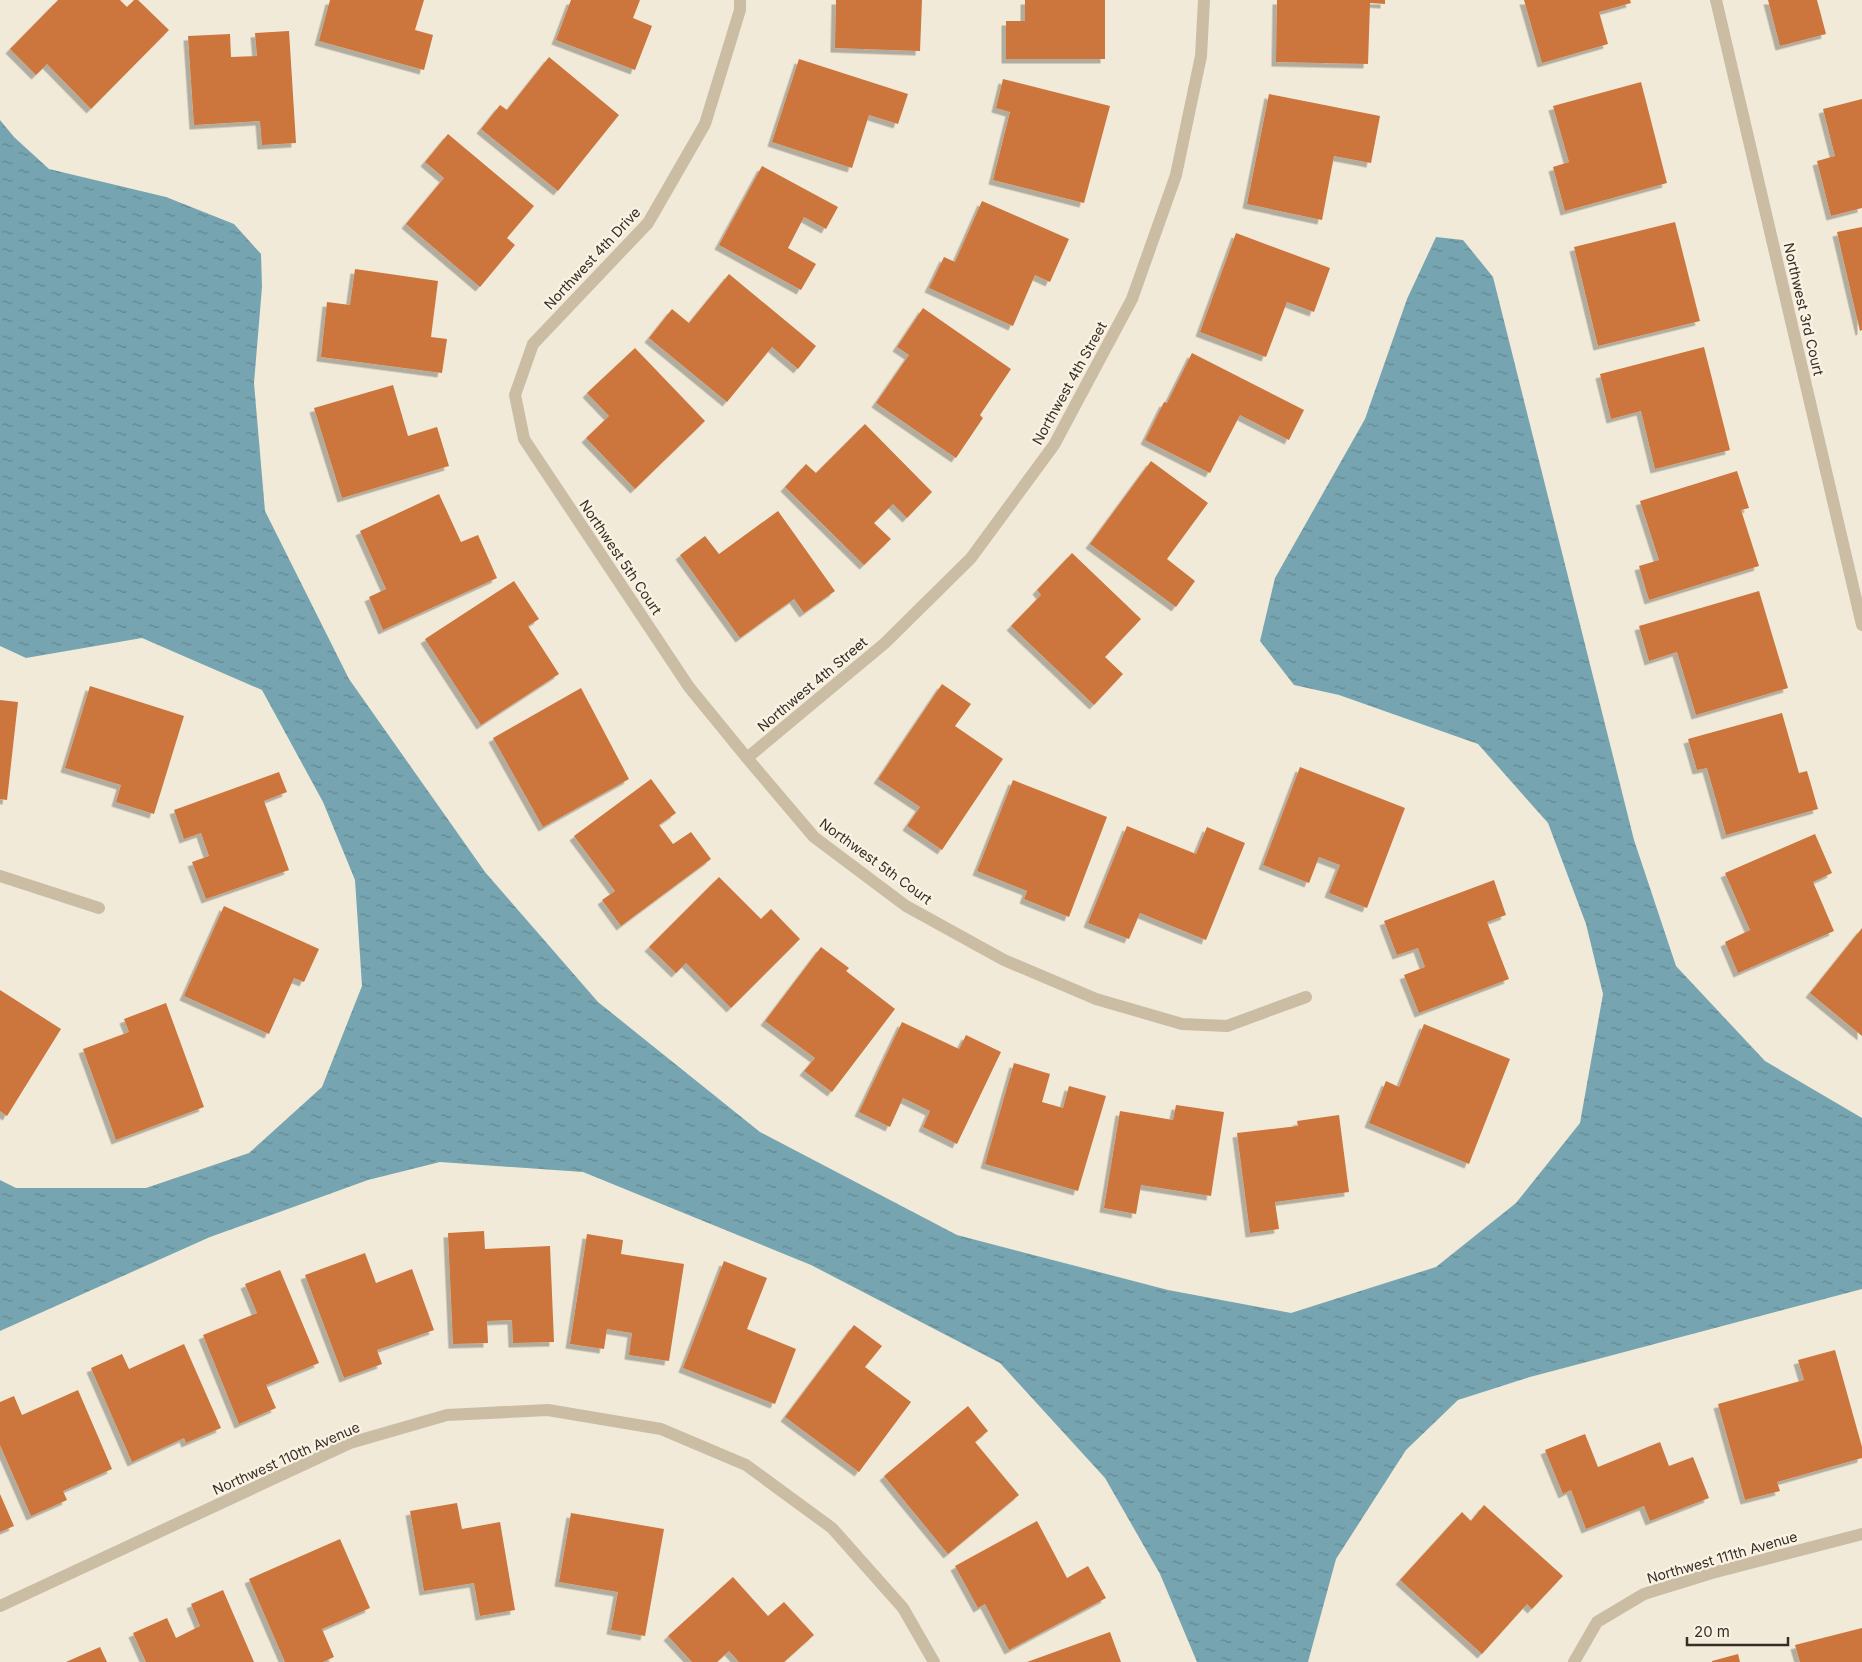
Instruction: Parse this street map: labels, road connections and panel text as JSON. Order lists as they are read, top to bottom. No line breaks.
{"streets":{"street":["Northwest 4th Drive","Northwest 3rd Court","Northwest 4th Street","Northwest 5th Court","Northwest 110th Avenue","Northwest 111th Avenue"]},"crossings":[["Northwest 4th Drive","Northwest 5th Court"],["Northwest 4th Street","Northwest 5th Court"]],"scale_bar":"20 m"}
